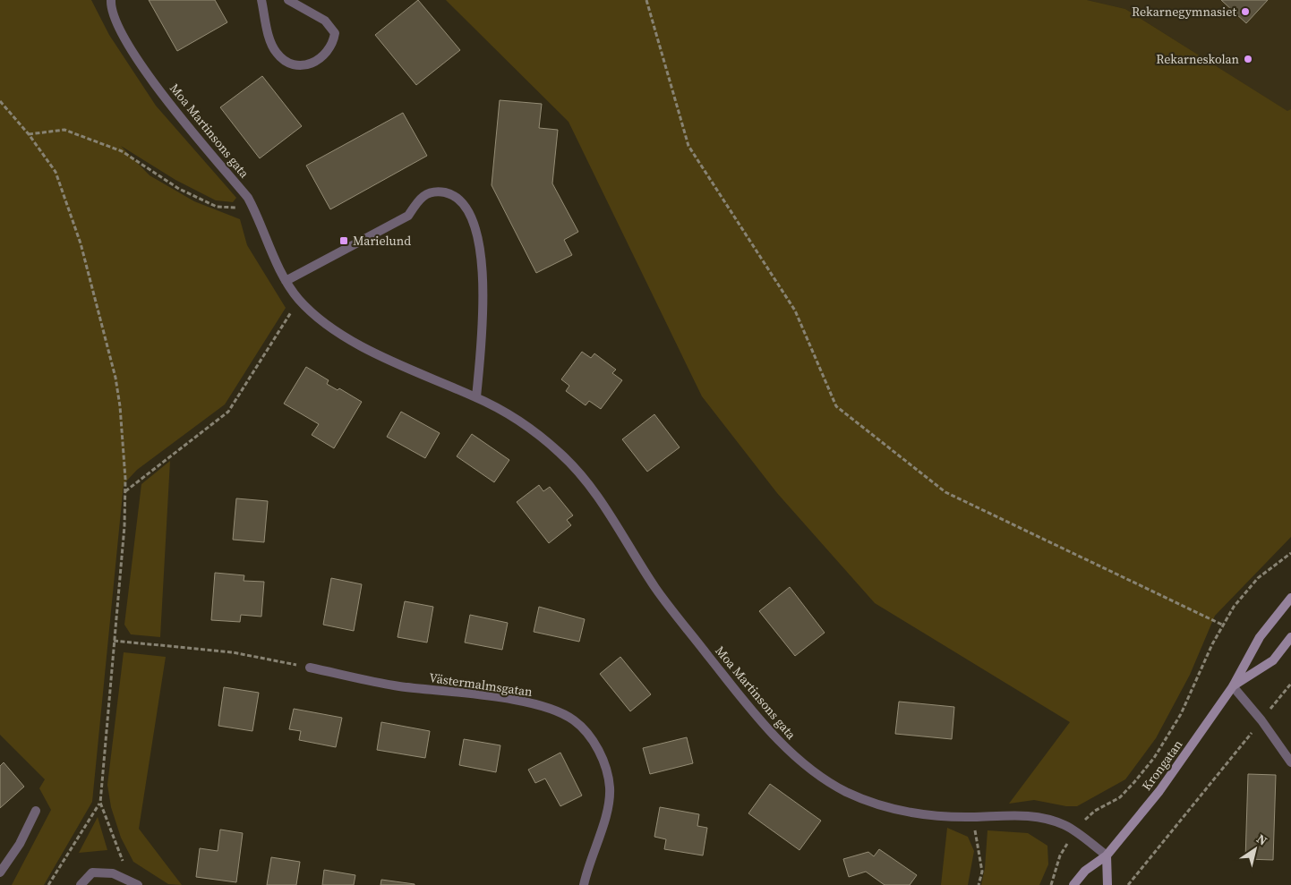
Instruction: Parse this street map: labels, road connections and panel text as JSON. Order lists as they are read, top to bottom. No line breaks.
{"streets":{"street":["Moa Martinsons gata","Västermalmsgatan","Krongatan"]},"crossings":[["Moa Martinsons gata","Krongatan"]],"places":{"other":["Rekarnegymnasiet","Rekarneskolan"],"transit":["Marielund"]},"north":"top right"}
